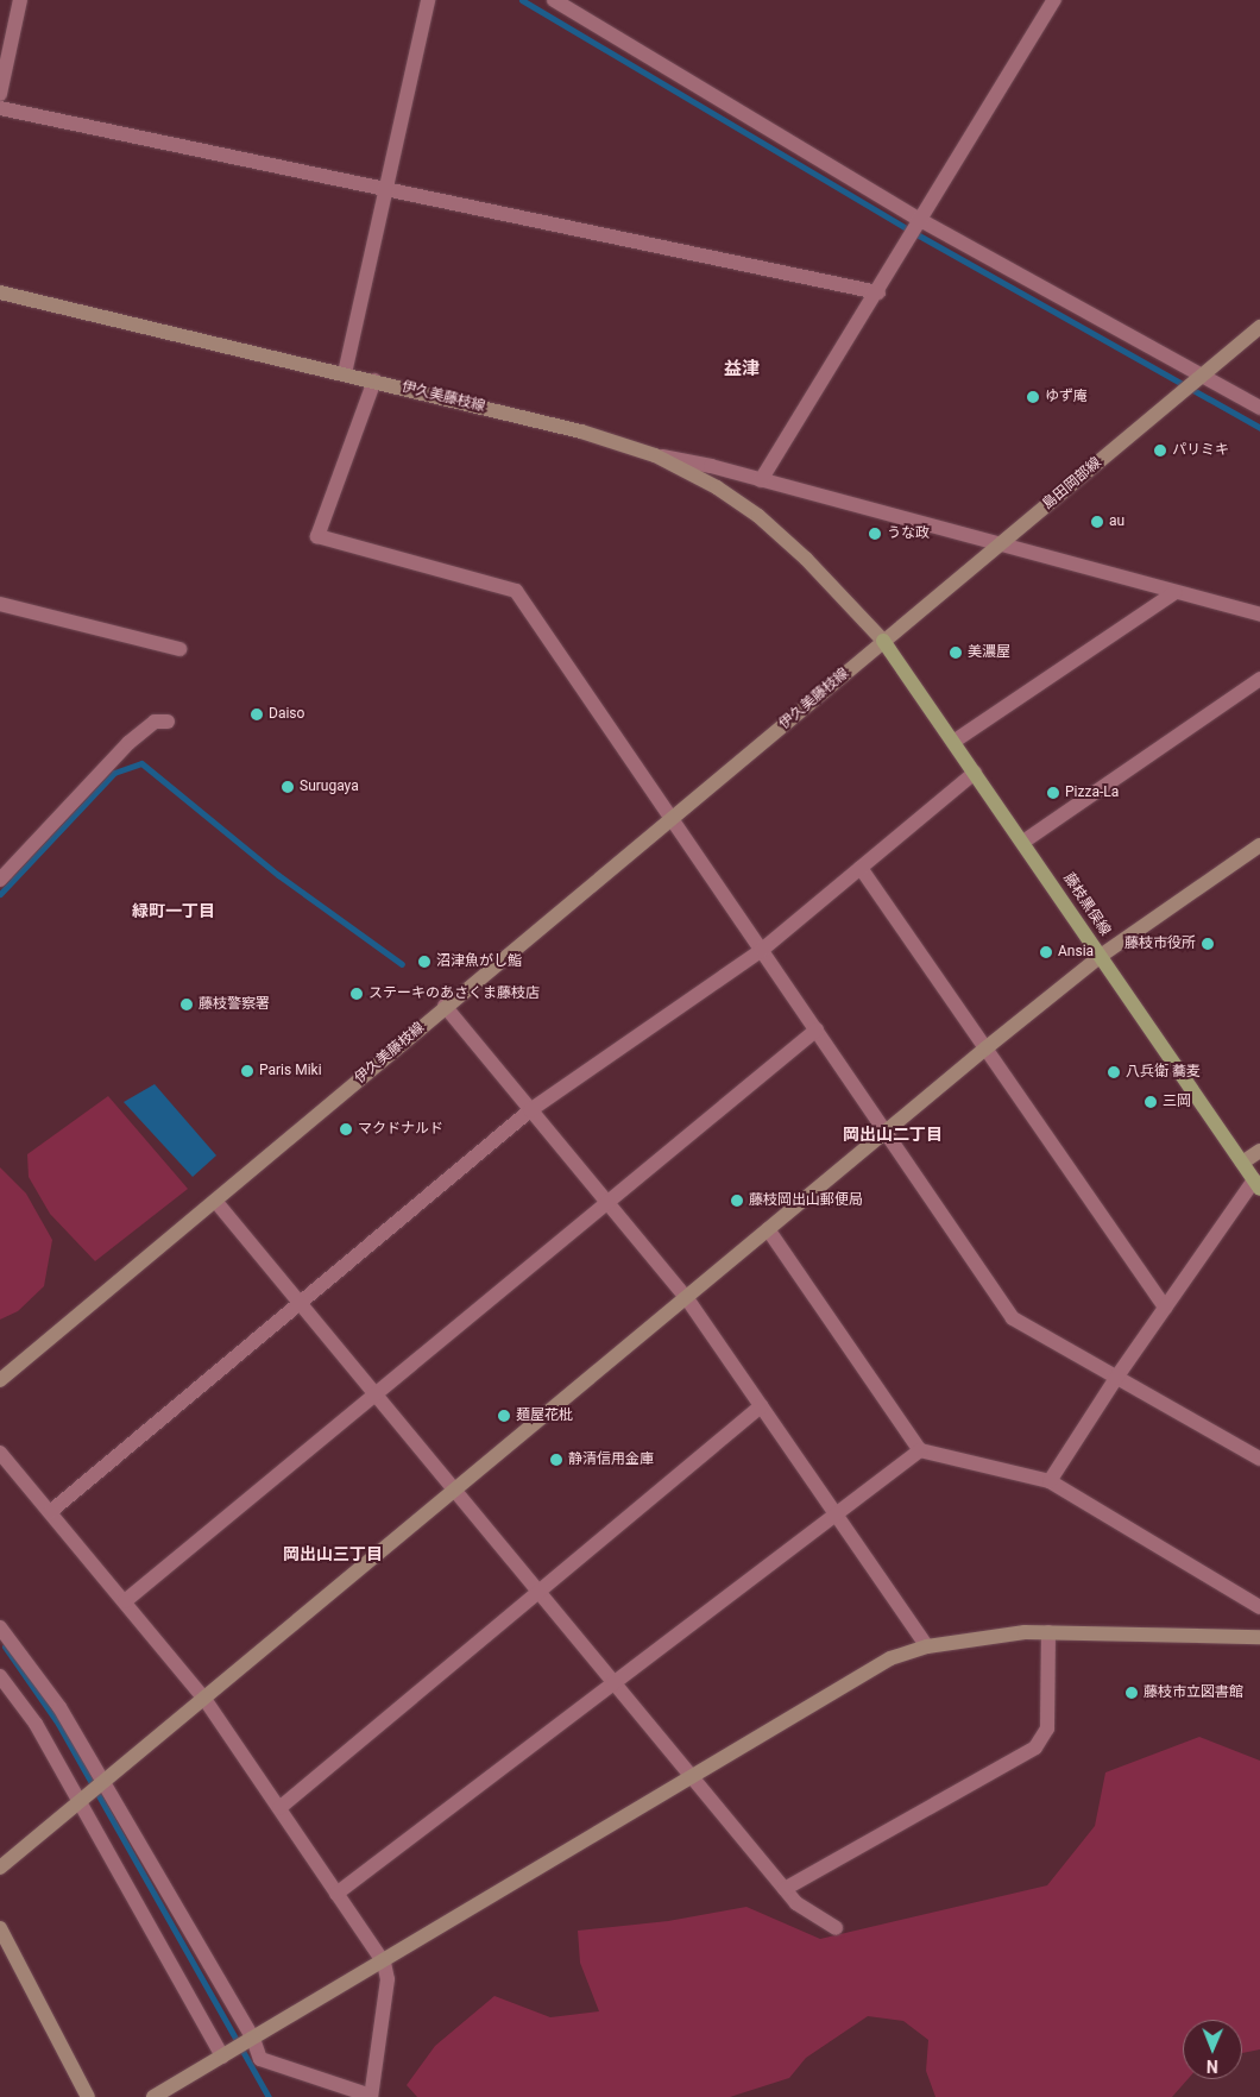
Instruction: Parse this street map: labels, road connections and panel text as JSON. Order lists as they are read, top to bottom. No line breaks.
{"streets":{"main road":["藤枝黒俣線"],"street":["伊久美藤枝線","島田岡部線"]},"crossings":[["伊久美藤枝線","島田岡部線"],["伊久美藤枝線","藤枝黒俣線"],["島田岡部線","藤枝黒俣線"]],"districts":["益津","緑町一丁目","岡出山二丁目","岡出山三丁目"],"places":["ゆず庵","パリミキ","au","うな政","美濃屋","Daiso","Surugaya","Pizza-La","藤枝市役所","Ansia","沼津魚がし鮨","ステーキのあさくま藤枝店","藤枝警察署","Paris Miki","八兵衛 蕎麦","三岡","マクドナルド","藤枝岡出山郵便局","麺屋花枇","静清信用金庫","藤枝市立図書館"],"north":"bottom"}
